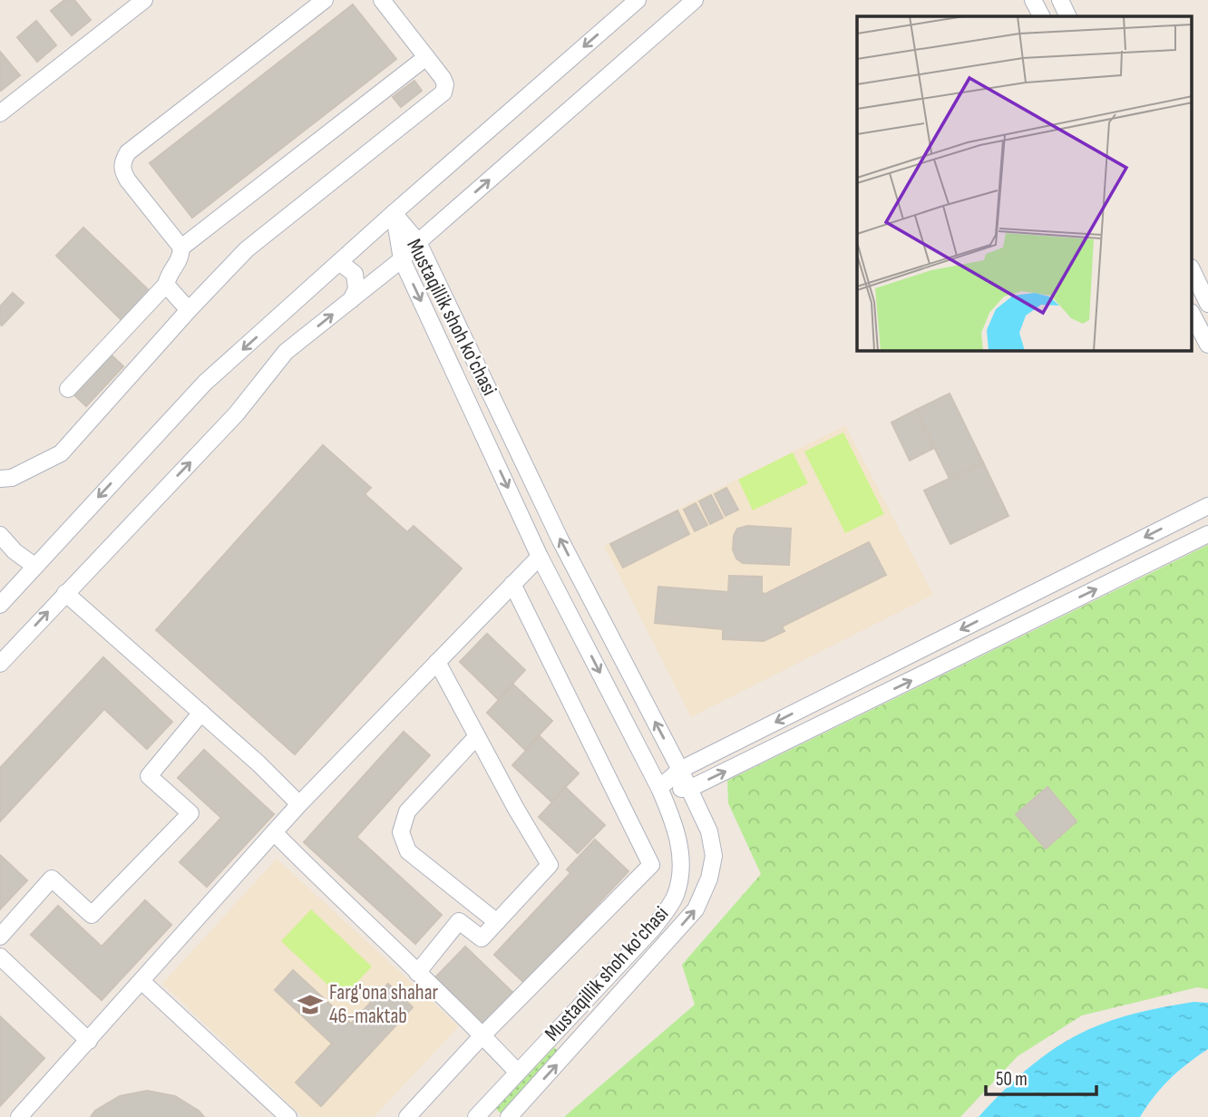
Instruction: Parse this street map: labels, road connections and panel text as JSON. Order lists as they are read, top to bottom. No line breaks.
{"streets":{"street":["Mustaqillik shoh ko'chasi"]},"places":{"school or university":["Farg'ona shahar 46-maktab"]},"scale_bar":"50 m"}
